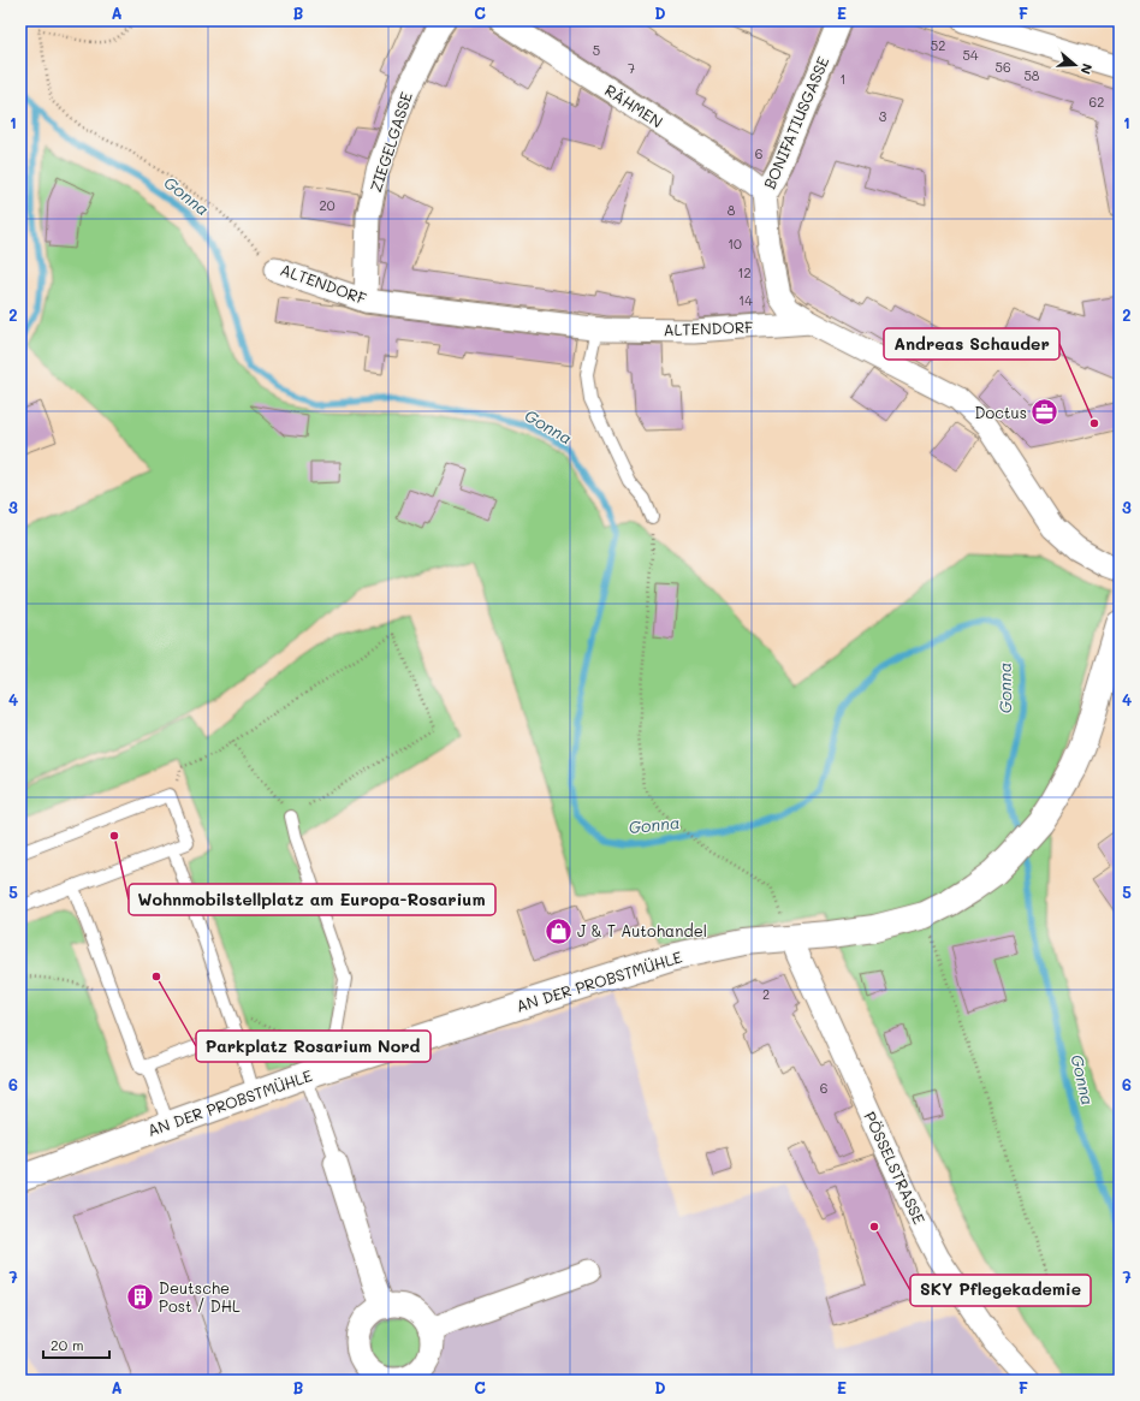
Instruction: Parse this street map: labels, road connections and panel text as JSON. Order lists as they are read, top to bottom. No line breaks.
{"streets":{"street":["RÄHMEN","BONIFATIUSGASSE","ZIEGELGASSE","ALTENDORF","AN DER PROBSTMÜHLE","PÖSSELSTRASSE"]},"crossings":[["RÄHMEN","BONIFATIUSGASSE"],["BONIFATIUSGASSE","ALTENDORF"],["ZIEGELGASSE","ALTENDORF"],["AN DER PROBSTMÜHLE","PÖSSELSTRASSE"]],"water":["Gonna"],"places":{"office":["Doctus"],"other":["Andreas Schauder","Wohnmobilstellplatz am Europa-Rosarium","Parkplatz Rosarium Nord","SKY Pflegekademie"],"shop":["J & T Autohandel"],"building":["Deutsche Post / DHL"]},"house_numbers":["52","5","54","56","7","58","1","62","3","6","20","8","10","12","14","2","6"],"scale_bar":"20 m","north":"right","grid":{"columns":["A","B","C","D","E","F"],"rows":["1","2","3","4","5","6","7"]}}
